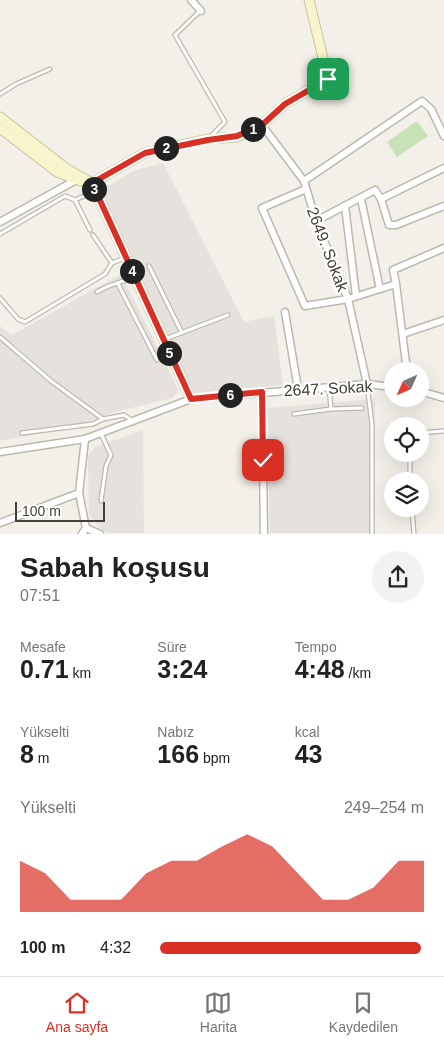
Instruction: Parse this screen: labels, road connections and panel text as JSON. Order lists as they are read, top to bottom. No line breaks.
{"streets":{"street":["2649. Sokak","2647. Sokak"]},"crossings":[["2649. Sokak","2647. Sokak"]],"scale_bar":"100 m","north":"bottom left","page":{"pins":["1","2","3","4","5","6"],"scale":"100 m","heading":["Sabah koşusu","07:51"],"stats":[["Mesafe","0.71 km"],["Süre","3:24"],["Tempo","4:48 /km"],["Yükselti","8 m"],["Nabız","166 bpm"],["kcal","43"]],"chart":["Yükselti","249–254 m"],"list":[{"name":"100 m","note":"4:32"}],"tabs":["Ana sayfa","Harita","Kaydedilen"]}}
